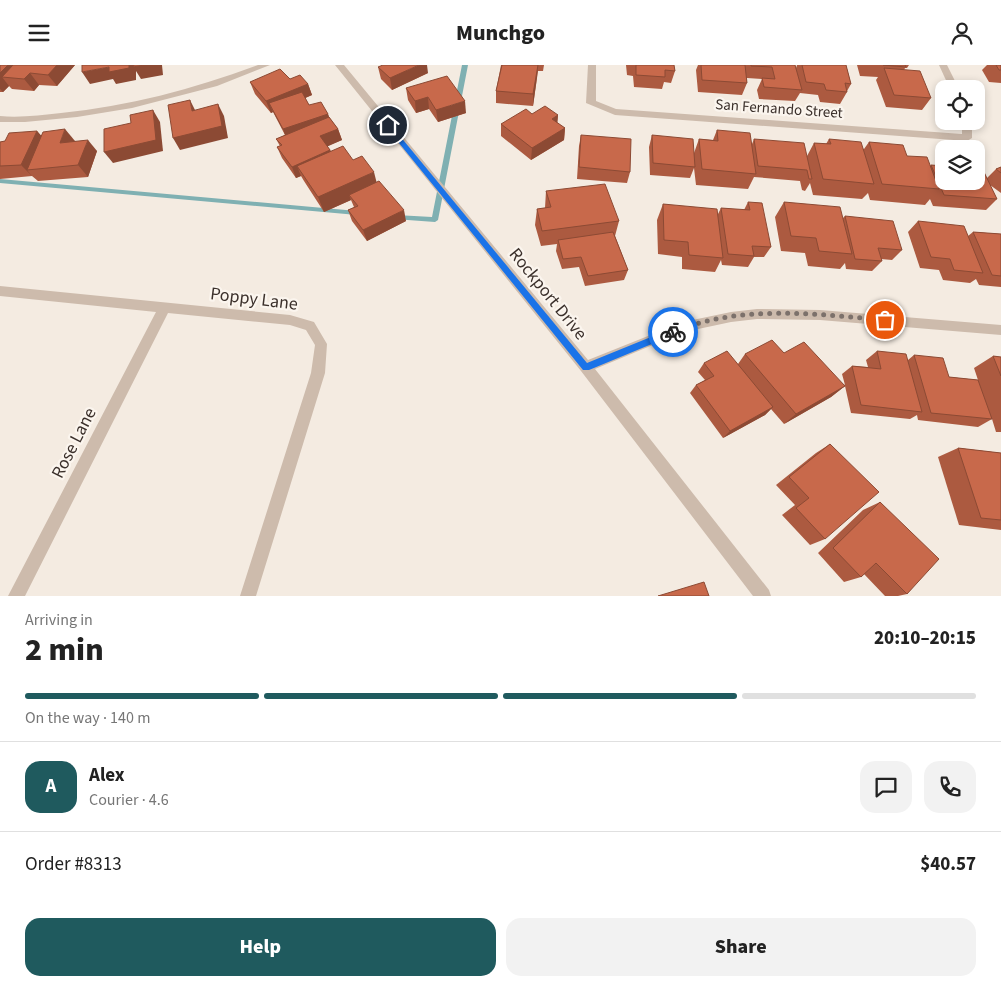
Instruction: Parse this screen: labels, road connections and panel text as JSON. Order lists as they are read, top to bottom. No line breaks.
{"streets":{"street":["San Fernando Street","Rockport Drive","Poppy Lane","Rose Lane"]},"crossings":[["Poppy Lane","Rose Lane"]],"page":{"header":"Munchgo","heading":["2 min","Arriving in","20:10–20:15"],"panel":["Alex","Courier · 4.6","Order #8313","$40.57"],"bar":"On the way · 140 m","round":"A","buttons":["Help","Share"]}}
